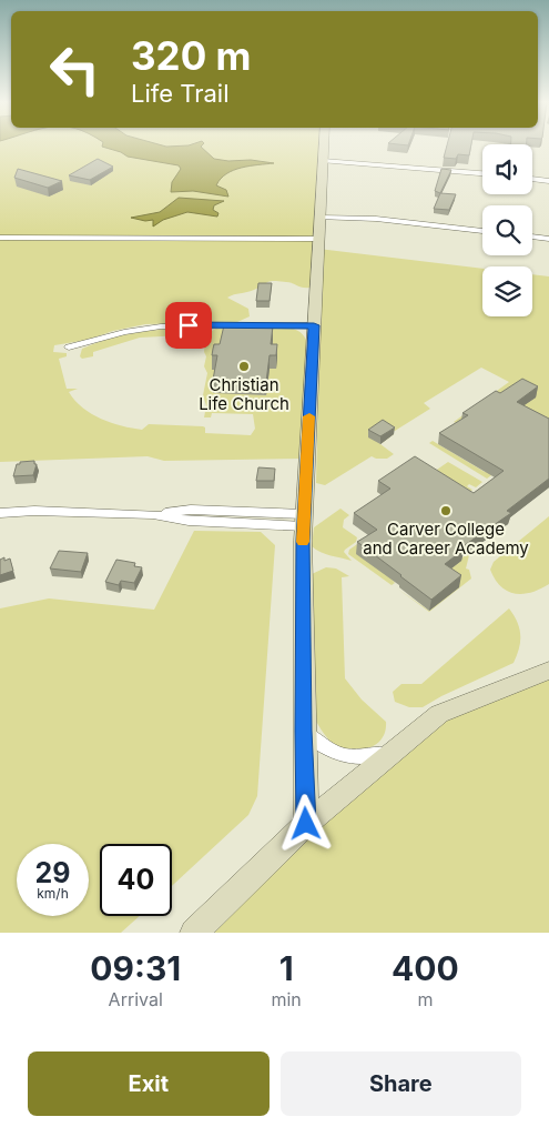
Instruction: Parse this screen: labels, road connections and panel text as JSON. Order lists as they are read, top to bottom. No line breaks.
{"places":["Christian Life Church","Carver College and Career Academy"],"page":{"turn":["320 m","Life Trail"],"speed":"29 km/h","limit":"40","eta":["09:31","Arrival","1","min","400","m"],"buttons":["Exit","Share"]}}
